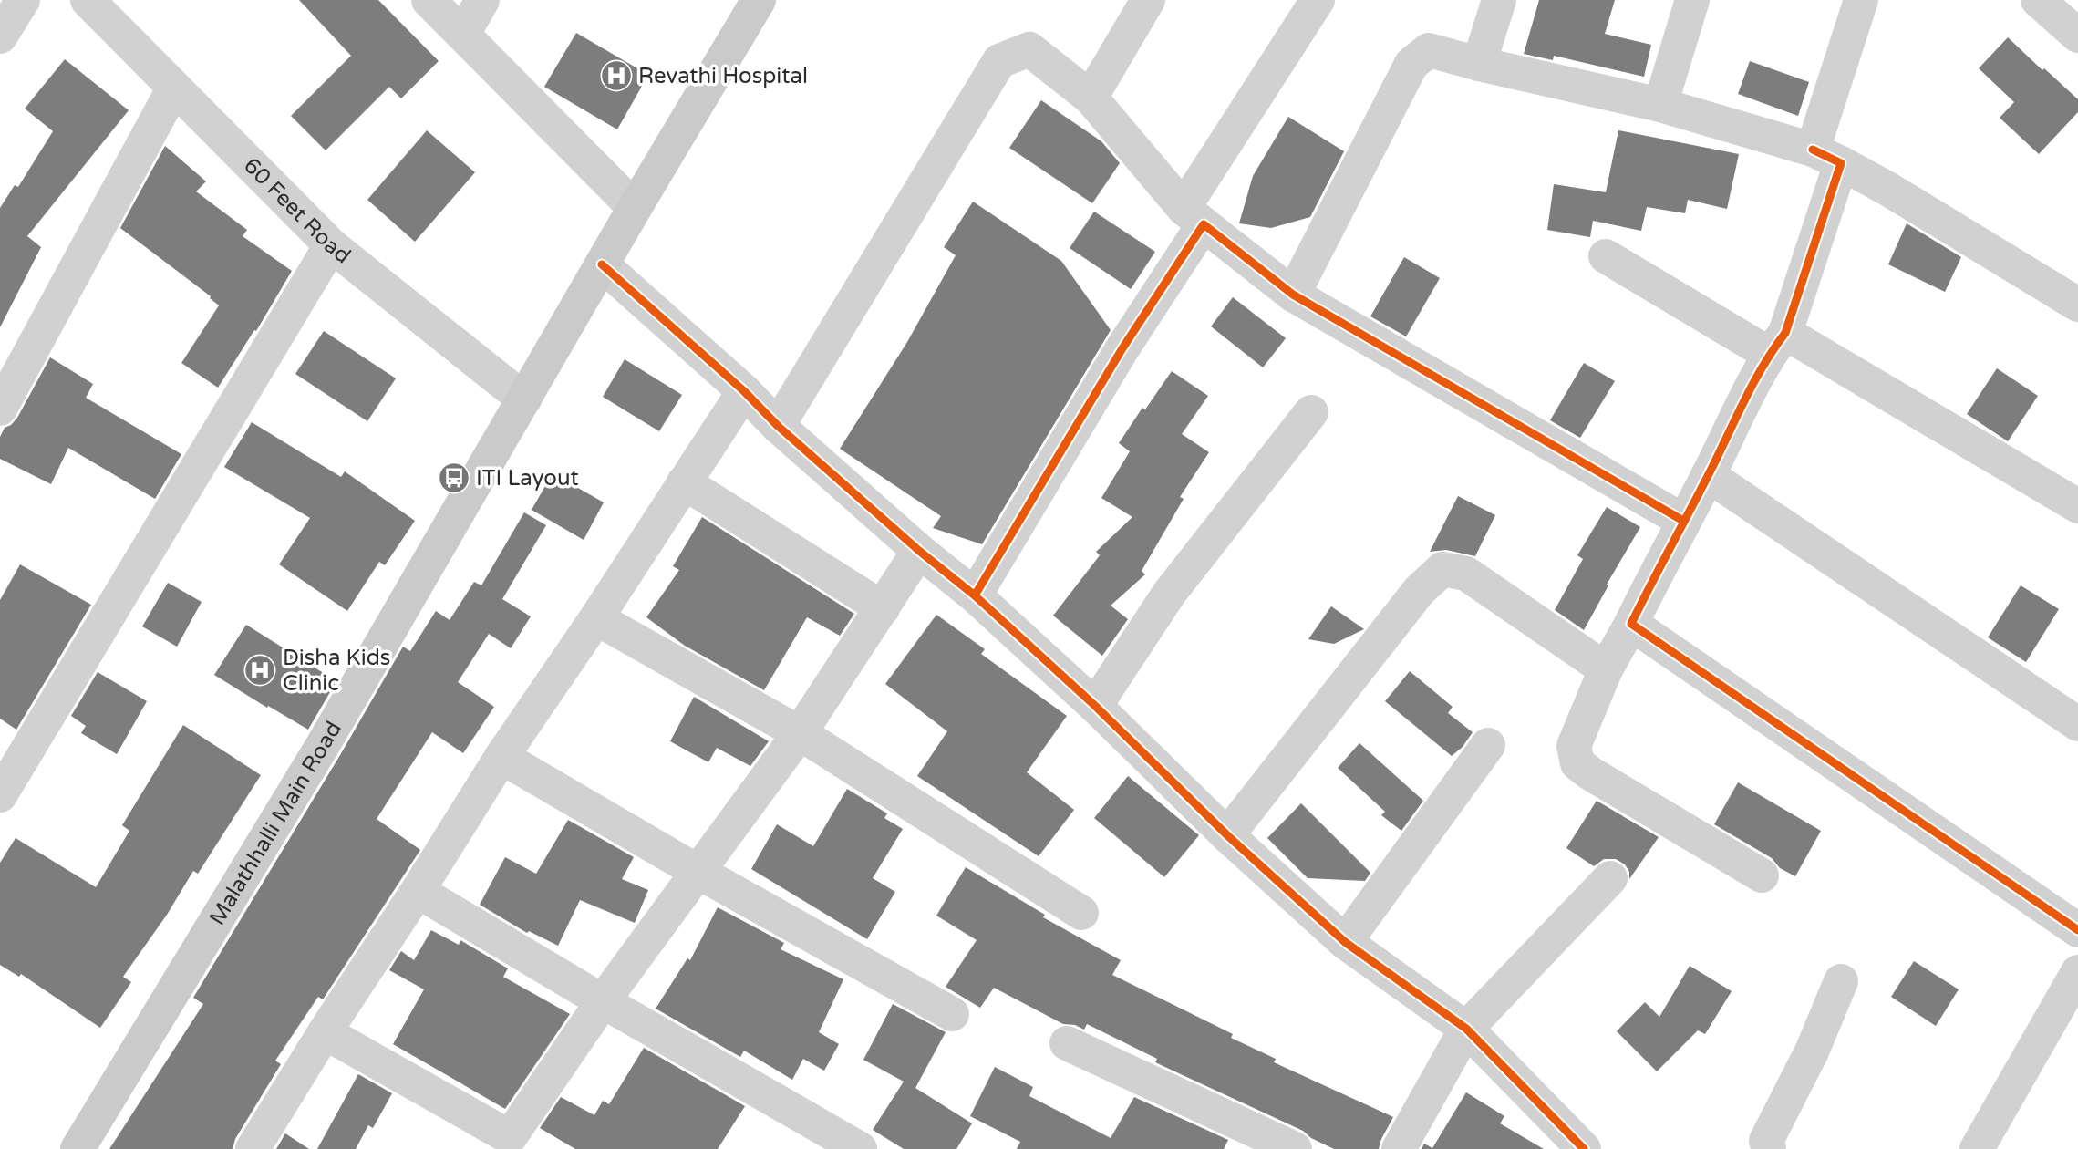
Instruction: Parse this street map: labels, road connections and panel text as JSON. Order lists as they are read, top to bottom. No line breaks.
{"streets":{"main road":["Malathhalli Main Road"],"street":["60 Feet Road"]},"crossings":[["60 Feet Road","Malathhalli Main Road"]],"places":{"hospital":["Revathi Hospital","Disha Kids Clinic"],"bus stop":["ITI Layout"]}}
